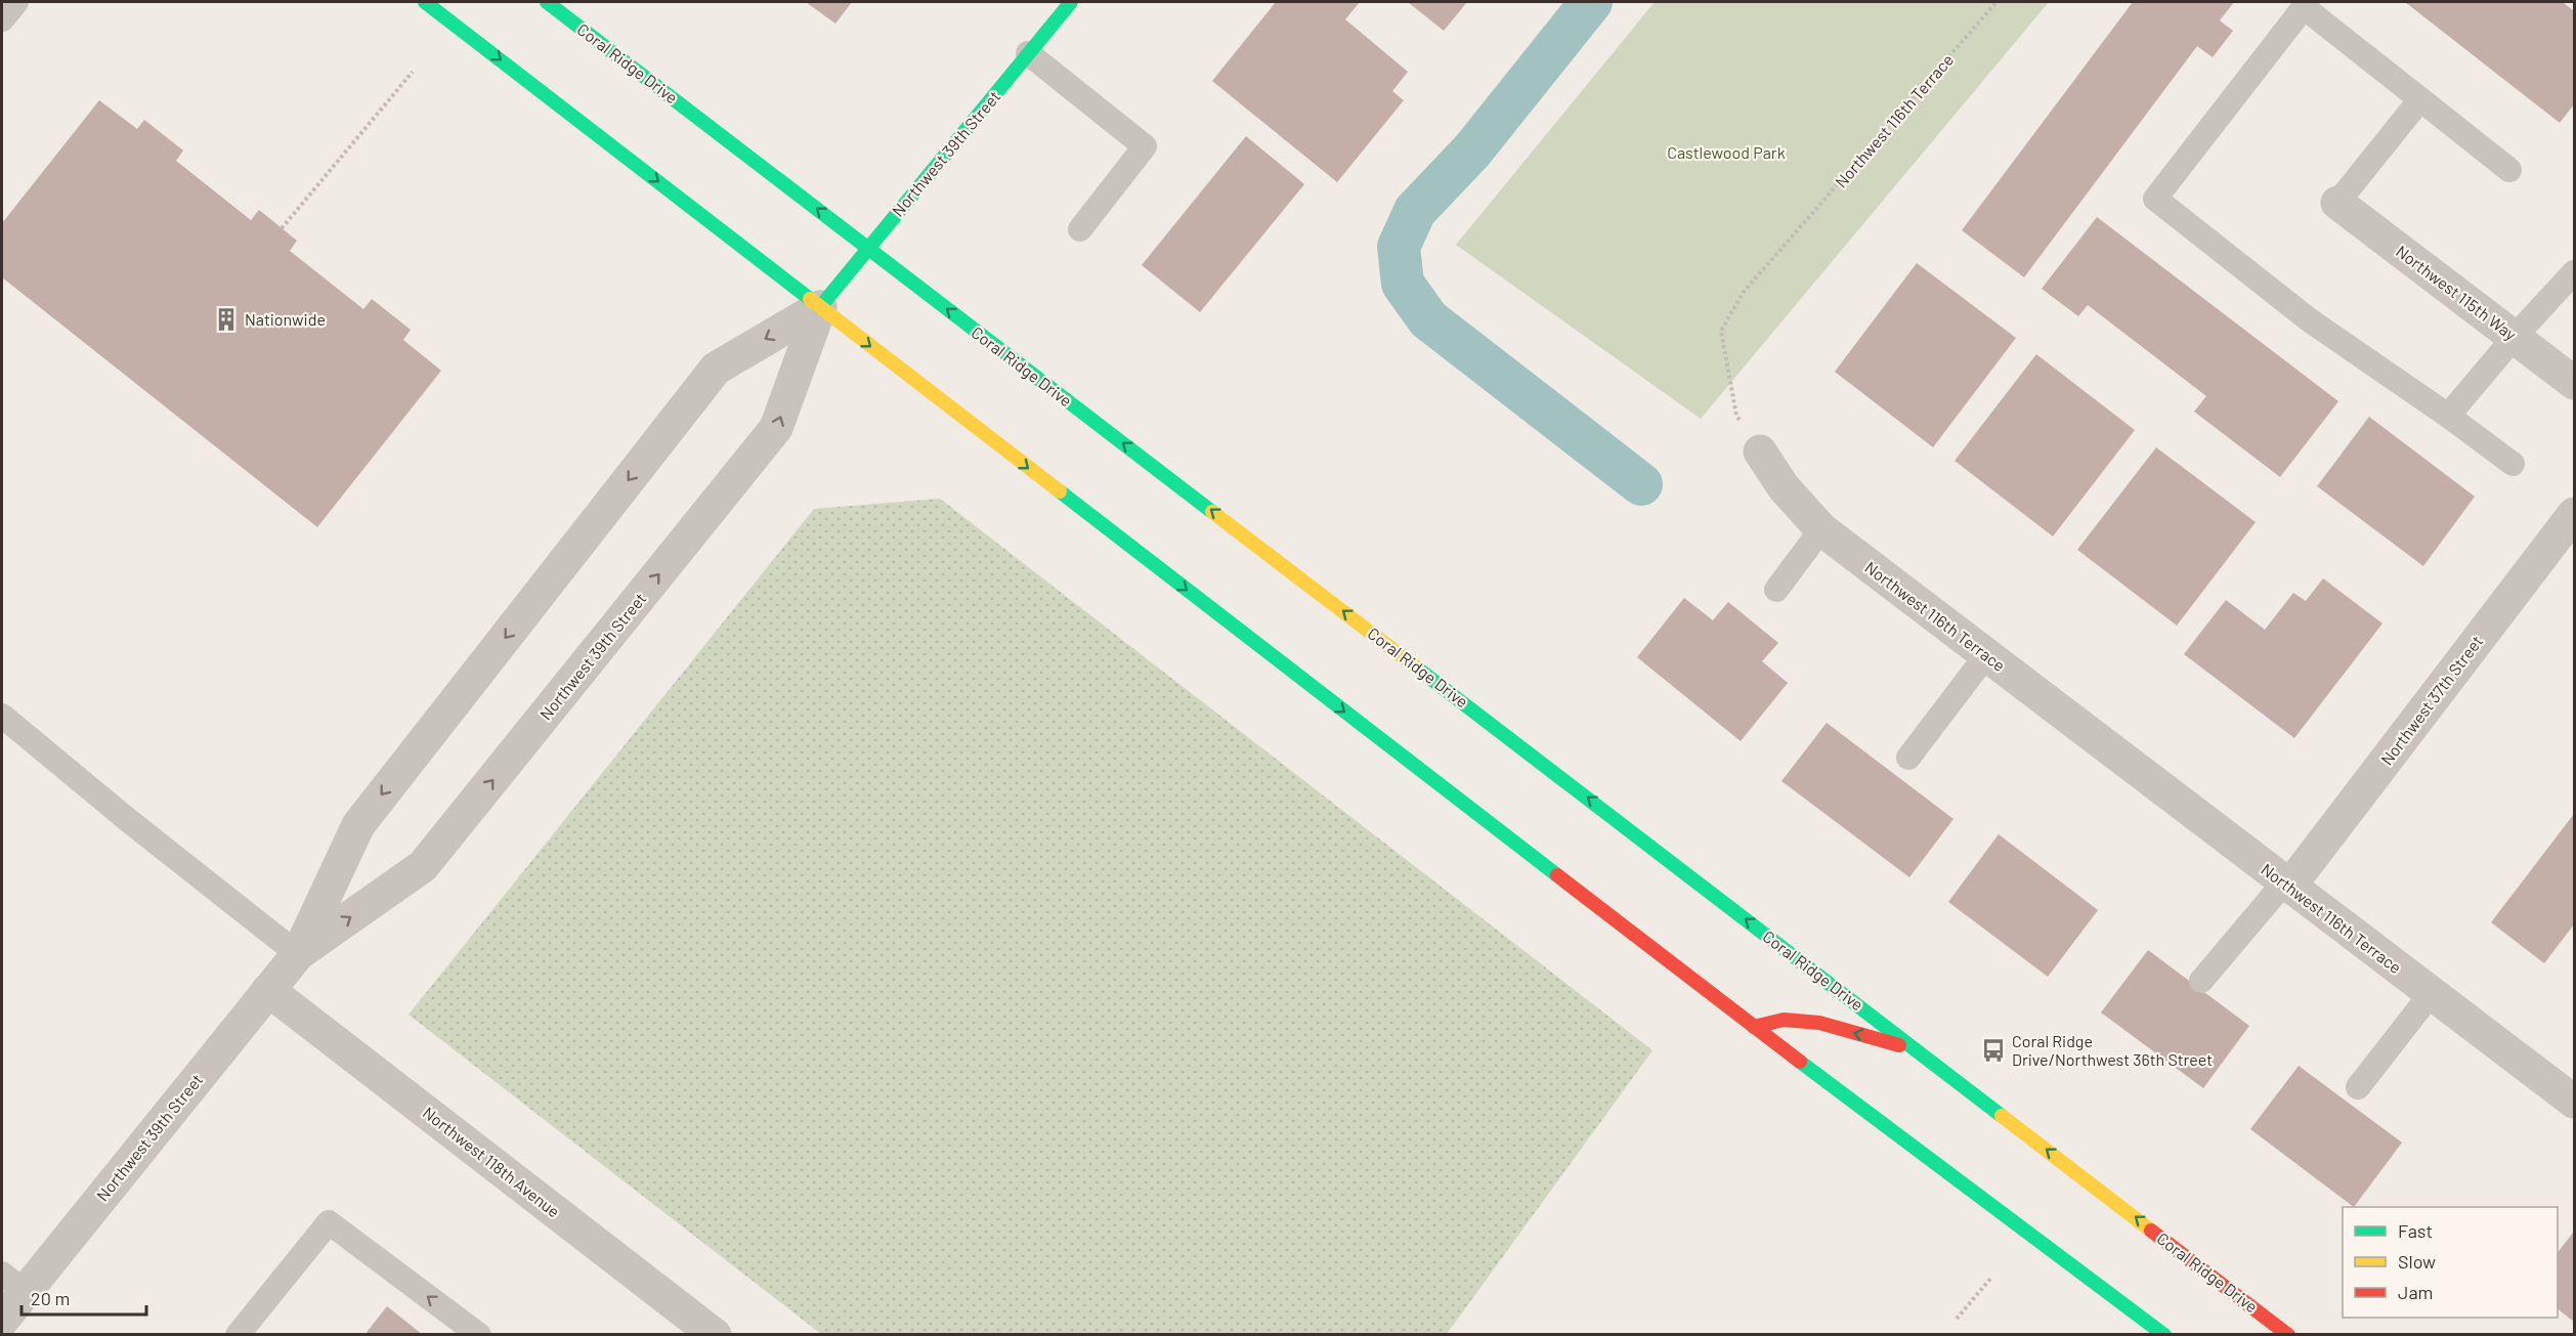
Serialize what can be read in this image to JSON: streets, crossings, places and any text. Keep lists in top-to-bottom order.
{
  "streets": {
    "main road": ["Coral Ridge Drive", "Northwest 39th Street"],
    "street": [
      "Northwest 116th Terrace",
      "Northwest 115th Way",
      "Northwest 37th Street",
      "Northwest 118th Avenue"
    ]
  },
  "crossings": [
    ["Coral Ridge Drive", "Northwest 39th Street"],
    ["Northwest 116th Terrace", "Northwest 37th Street"],
    ["Northwest 39th Street", "Northwest 118th Avenue"]
  ],
  "parks": ["Castlewood Park"],
  "places": {
    "building": ["Nationwide"],
    "bus stop": ["Coral Ridge Drive/Northwest 36th Street"]
  },
  "legend": ["Fast", "Slow", "Jam"],
  "scale_bar": "20 m"
}
